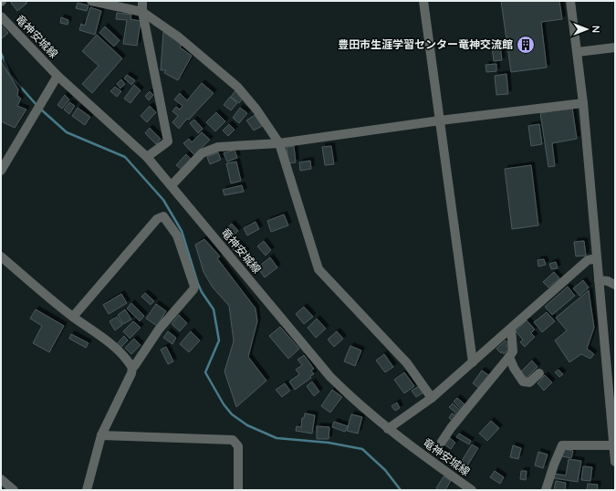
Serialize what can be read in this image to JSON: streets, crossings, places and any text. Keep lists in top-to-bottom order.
{
  "streets": {
    "street": ["竜神安城線"]
  },
  "places": {
    "building": ["豊田市生涯学習センター竜神交流館"]
  },
  "north": "right"
}
